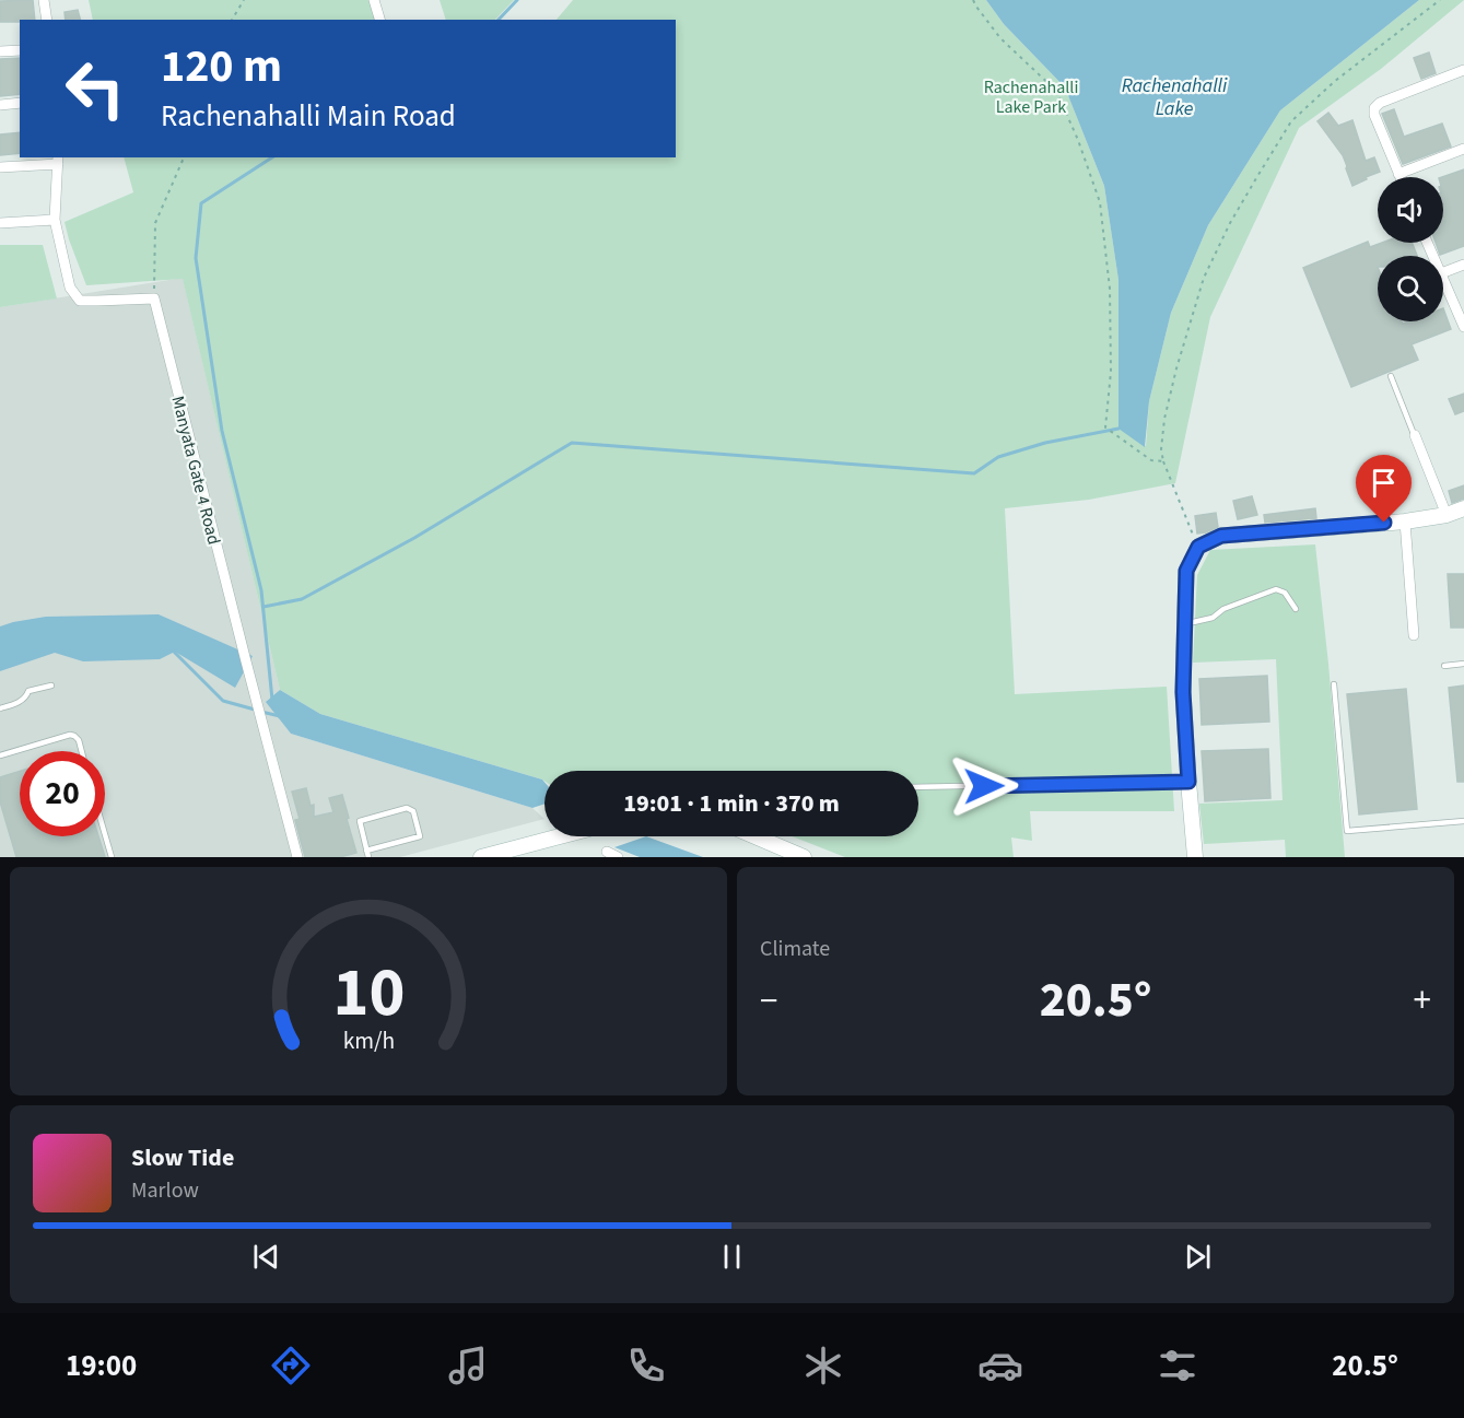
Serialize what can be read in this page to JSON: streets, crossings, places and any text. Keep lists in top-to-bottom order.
{
  "streets": {
    "street": ["Manyata Gate 4 Road"]
  },
  "water": ["Rachenahalli Lake"],
  "parks": ["Rachenahalli Lake Park"],
  "page": {
    "turn": ["120 m", "Rachenahalli Main Road"],
    "limit": "20",
    "trip": "19:01 · 1 min · 370 m",
    "tile": "Climate",
    "heat": ["−", "20.5°", "+"],
    "song": ["Slow Tide", "Marlow"],
    "tabs": ["19:00", "20.5°"],
    "gauge": ["10", "km/h"]
  }
}
